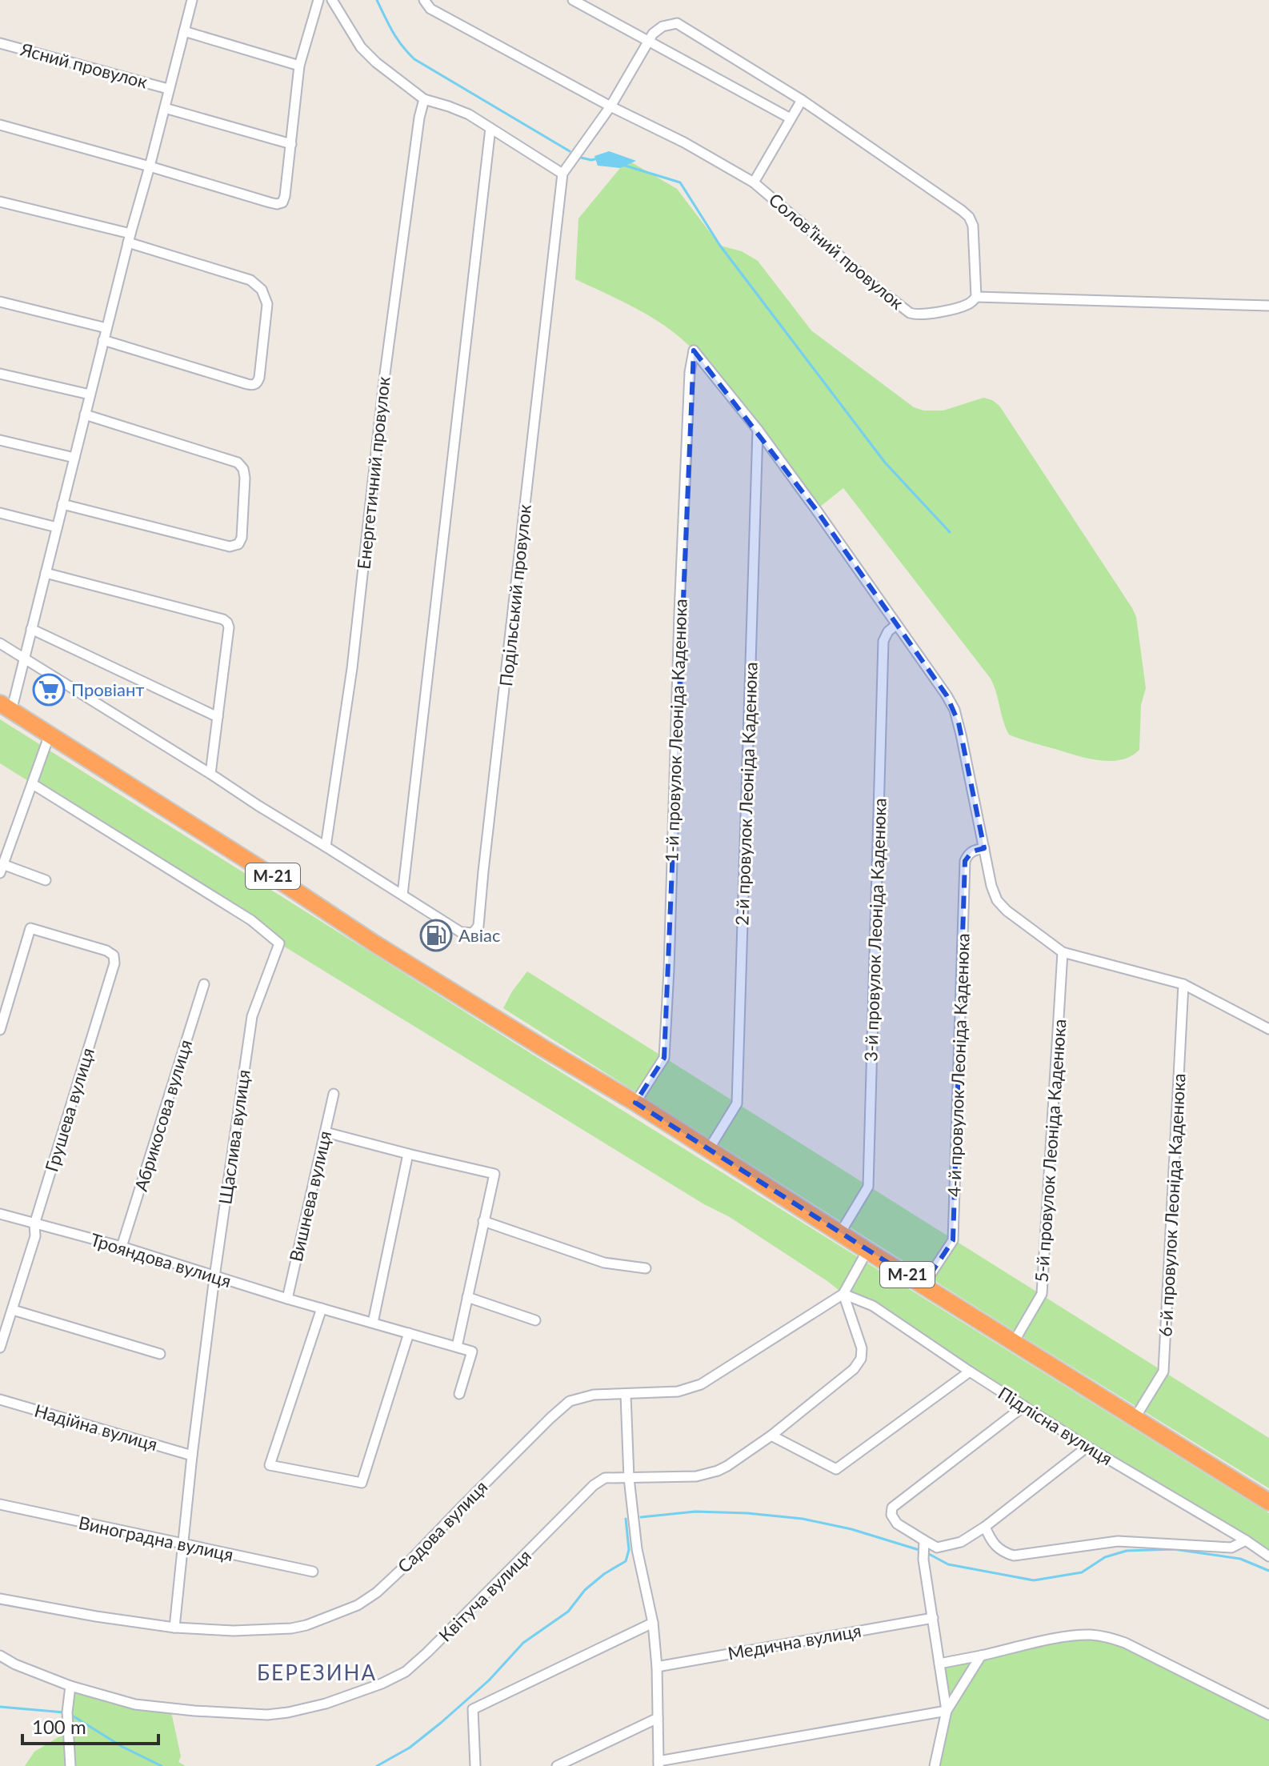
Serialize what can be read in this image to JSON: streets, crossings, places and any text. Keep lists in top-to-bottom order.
{
  "streets": {
    "highway": ["М-21"],
    "street": [
      "Ясний провулок",
      "Соловʼїний провулок",
      "Енергетичний провулок",
      "Подільський провулок",
      "1-й провулок Леоніда Каденюка",
      "2-й провулок Леоніда Каденюка",
      "3-й провулок Леоніда Каденюка",
      "4-й провулок Леоніда Каденюка",
      "Грушева вулиця",
      "Абрикосова вулиця",
      "Щаслива вулиця",
      "5-й провулок Леоніда Каденюка",
      "Вишнева вулиця",
      "6-й провулок Леоніда Каденюка",
      "Трояндова вулиця",
      "Підлісна вулиця",
      "Надійна вулиця",
      "Садова вулиця",
      "Виноградна вулиця",
      "Квітуча вулиця",
      "Медична вулиця"
    ]
  },
  "crossings": [
    ["Енергетичний провулок", "Подільський провулок"],
    ["1-й провулок Леоніда Каденюка", "2-й провулок Леоніда Каденюка"],
    ["1-й провулок Леоніда Каденюка", "М-21"],
    ["2-й провулок Леоніда Каденюка", "М-21"],
    ["М-21", "3-й провулок Леоніда Каденюка"],
    ["М-21", "4-й провулок Леоніда Каденюка"],
    ["М-21", "5-й провулок Леоніда Каденюка"],
    ["М-21", "6-й провулок Леоніда Каденюка"],
    ["Грушева вулиця", "Трояндова вулиця"],
    ["Абрикосова вулиця", "Трояндова вулиця"],
    ["Щаслива вулиця", "Трояндова вулиця"],
    ["Щаслива вулиця", "Надійна вулиця"],
    ["Щаслива вулиця", "Садова вулиця"],
    ["Щаслива вулиця", "Виноградна вулиця"],
    ["Вишнева вулиця", "Трояндова вулиця"],
    ["Підлісна вулиця", "Садова вулиця"],
    ["Підлісна вулиця", "Квітуча вулиця"],
    ["Садова вулиця", "Квітуча вулиця"]
  ],
  "districts": ["БЕРЕЗИНА"],
  "places": {
    "supermarket": ["Провіант"],
    "fuel station": ["Авіас"]
  },
  "scale_bar": "100 m"
}
